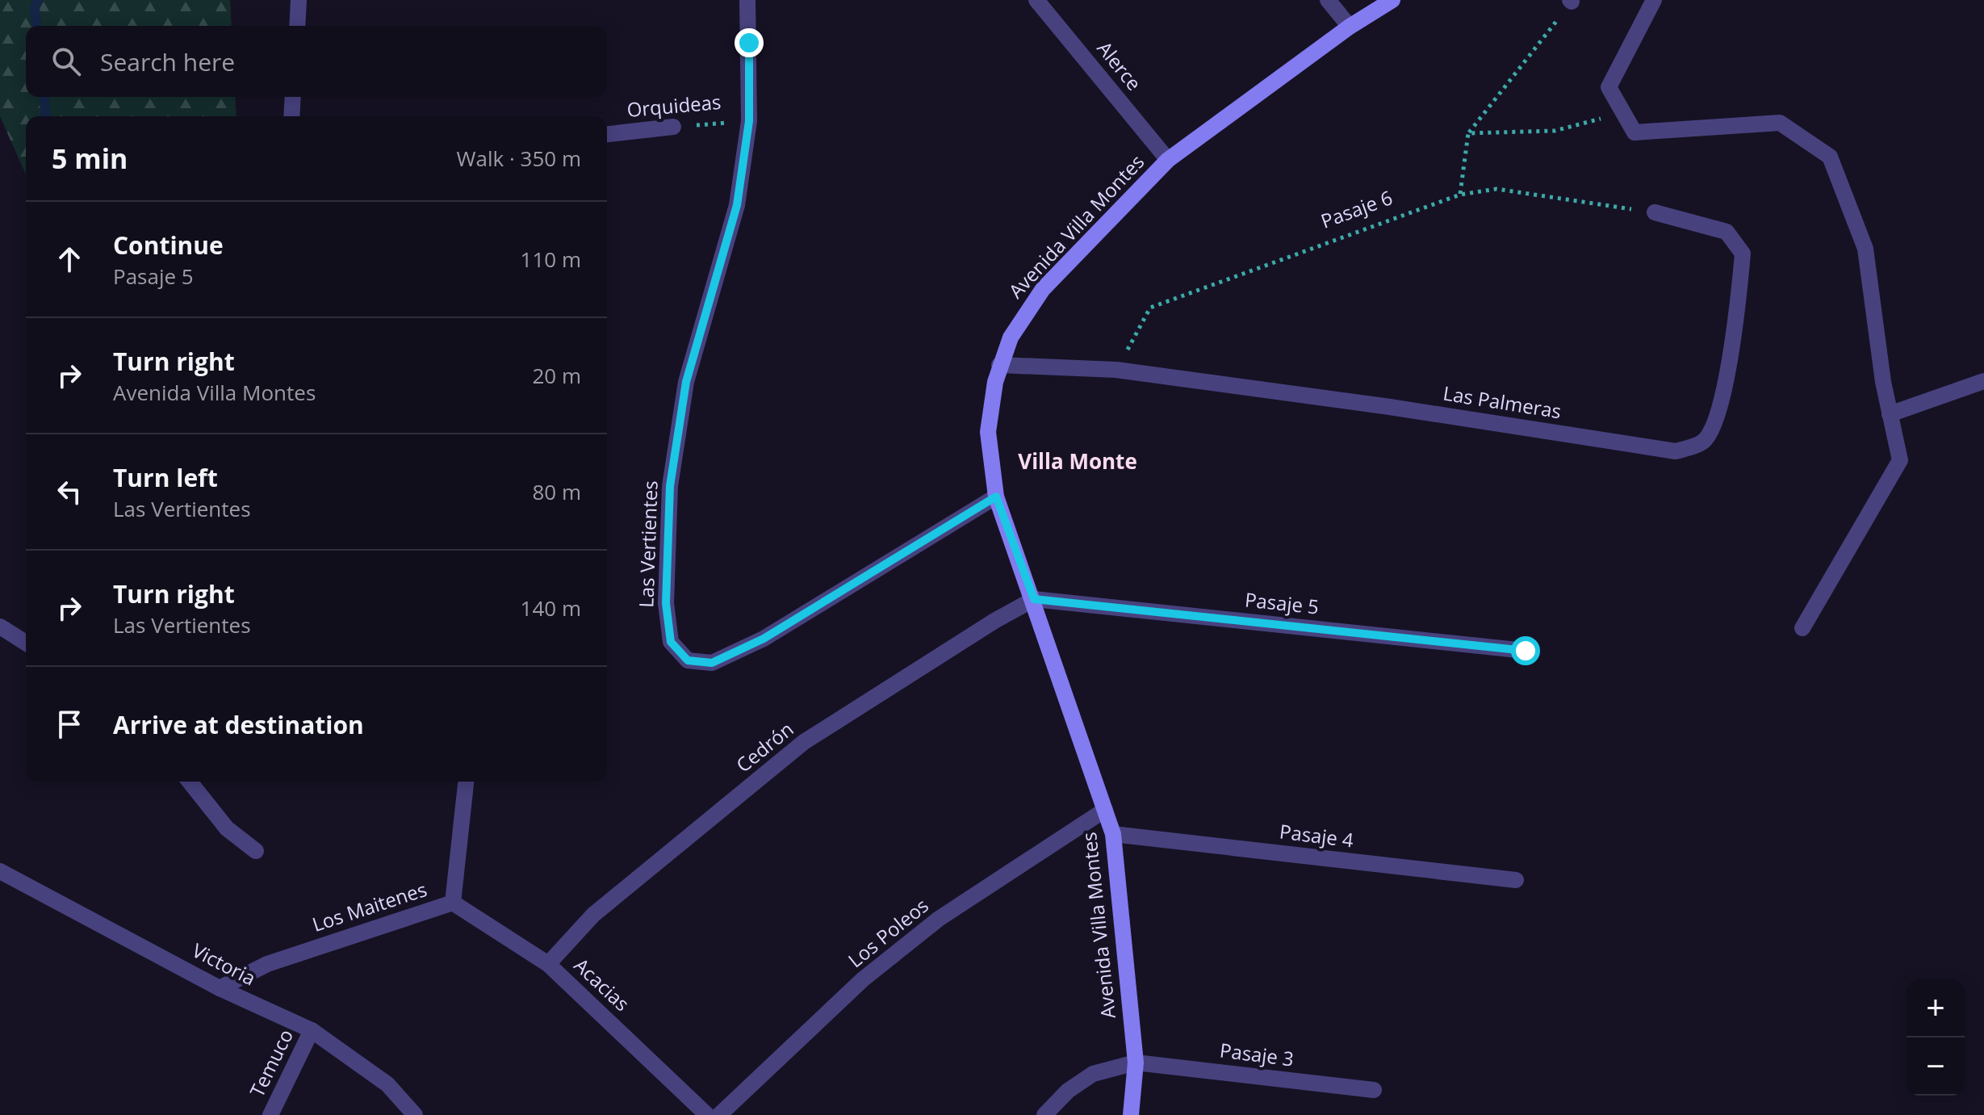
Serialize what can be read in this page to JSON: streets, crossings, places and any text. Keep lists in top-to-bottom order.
{
  "streets": {
    "street": [
      "Alerce",
      "Orquideas",
      "Avenida Villa Montes",
      "Las Palmeras",
      "Las Vertientes",
      "Pasaje 5",
      "Cedrón",
      "Pasaje 4",
      "Los Maitenes",
      "Los Poleos",
      "Victoria",
      "Acacias",
      "Pasaje 3",
      "Temuco"
    ],
    "path": ["Pasaje 6"]
  },
  "crossings": [
    ["Alerce", "Avenida Villa Montes"],
    ["Orquideas", "Las Vertientes"],
    ["Pasaje 6", "Las Palmeras"],
    ["Avenida Villa Montes", "Las Palmeras"],
    ["Avenida Villa Montes", "Las Vertientes"],
    ["Avenida Villa Montes", "Pasaje 5"],
    ["Avenida Villa Montes", "Cedrón"],
    ["Avenida Villa Montes", "Pasaje 4"],
    ["Avenida Villa Montes", "Los Poleos"],
    ["Avenida Villa Montes", "Pasaje 3"],
    ["Pasaje 5", "Cedrón"],
    ["Cedrón", "Acacias"],
    ["Los Maitenes", "Victoria"],
    ["Los Maitenes", "Acacias"],
    ["Victoria", "Temuco"]
  ],
  "districts": ["Villa Monte"],
  "page": {
    "search": "Search here",
    "heading": ["5 min", "Walk · 350 m"],
    "list": [
      ["Continue", "Pasaje 5", "110 m"],
      ["Turn right", "Avenida Villa Montes", "20 m"],
      ["Turn left", "Las Vertientes", "80 m"],
      ["Turn right", "Las Vertientes", "140 m"],
      "Arrive at destination"
    ],
    "map_buttons": ["+", "−"]
  }
}
